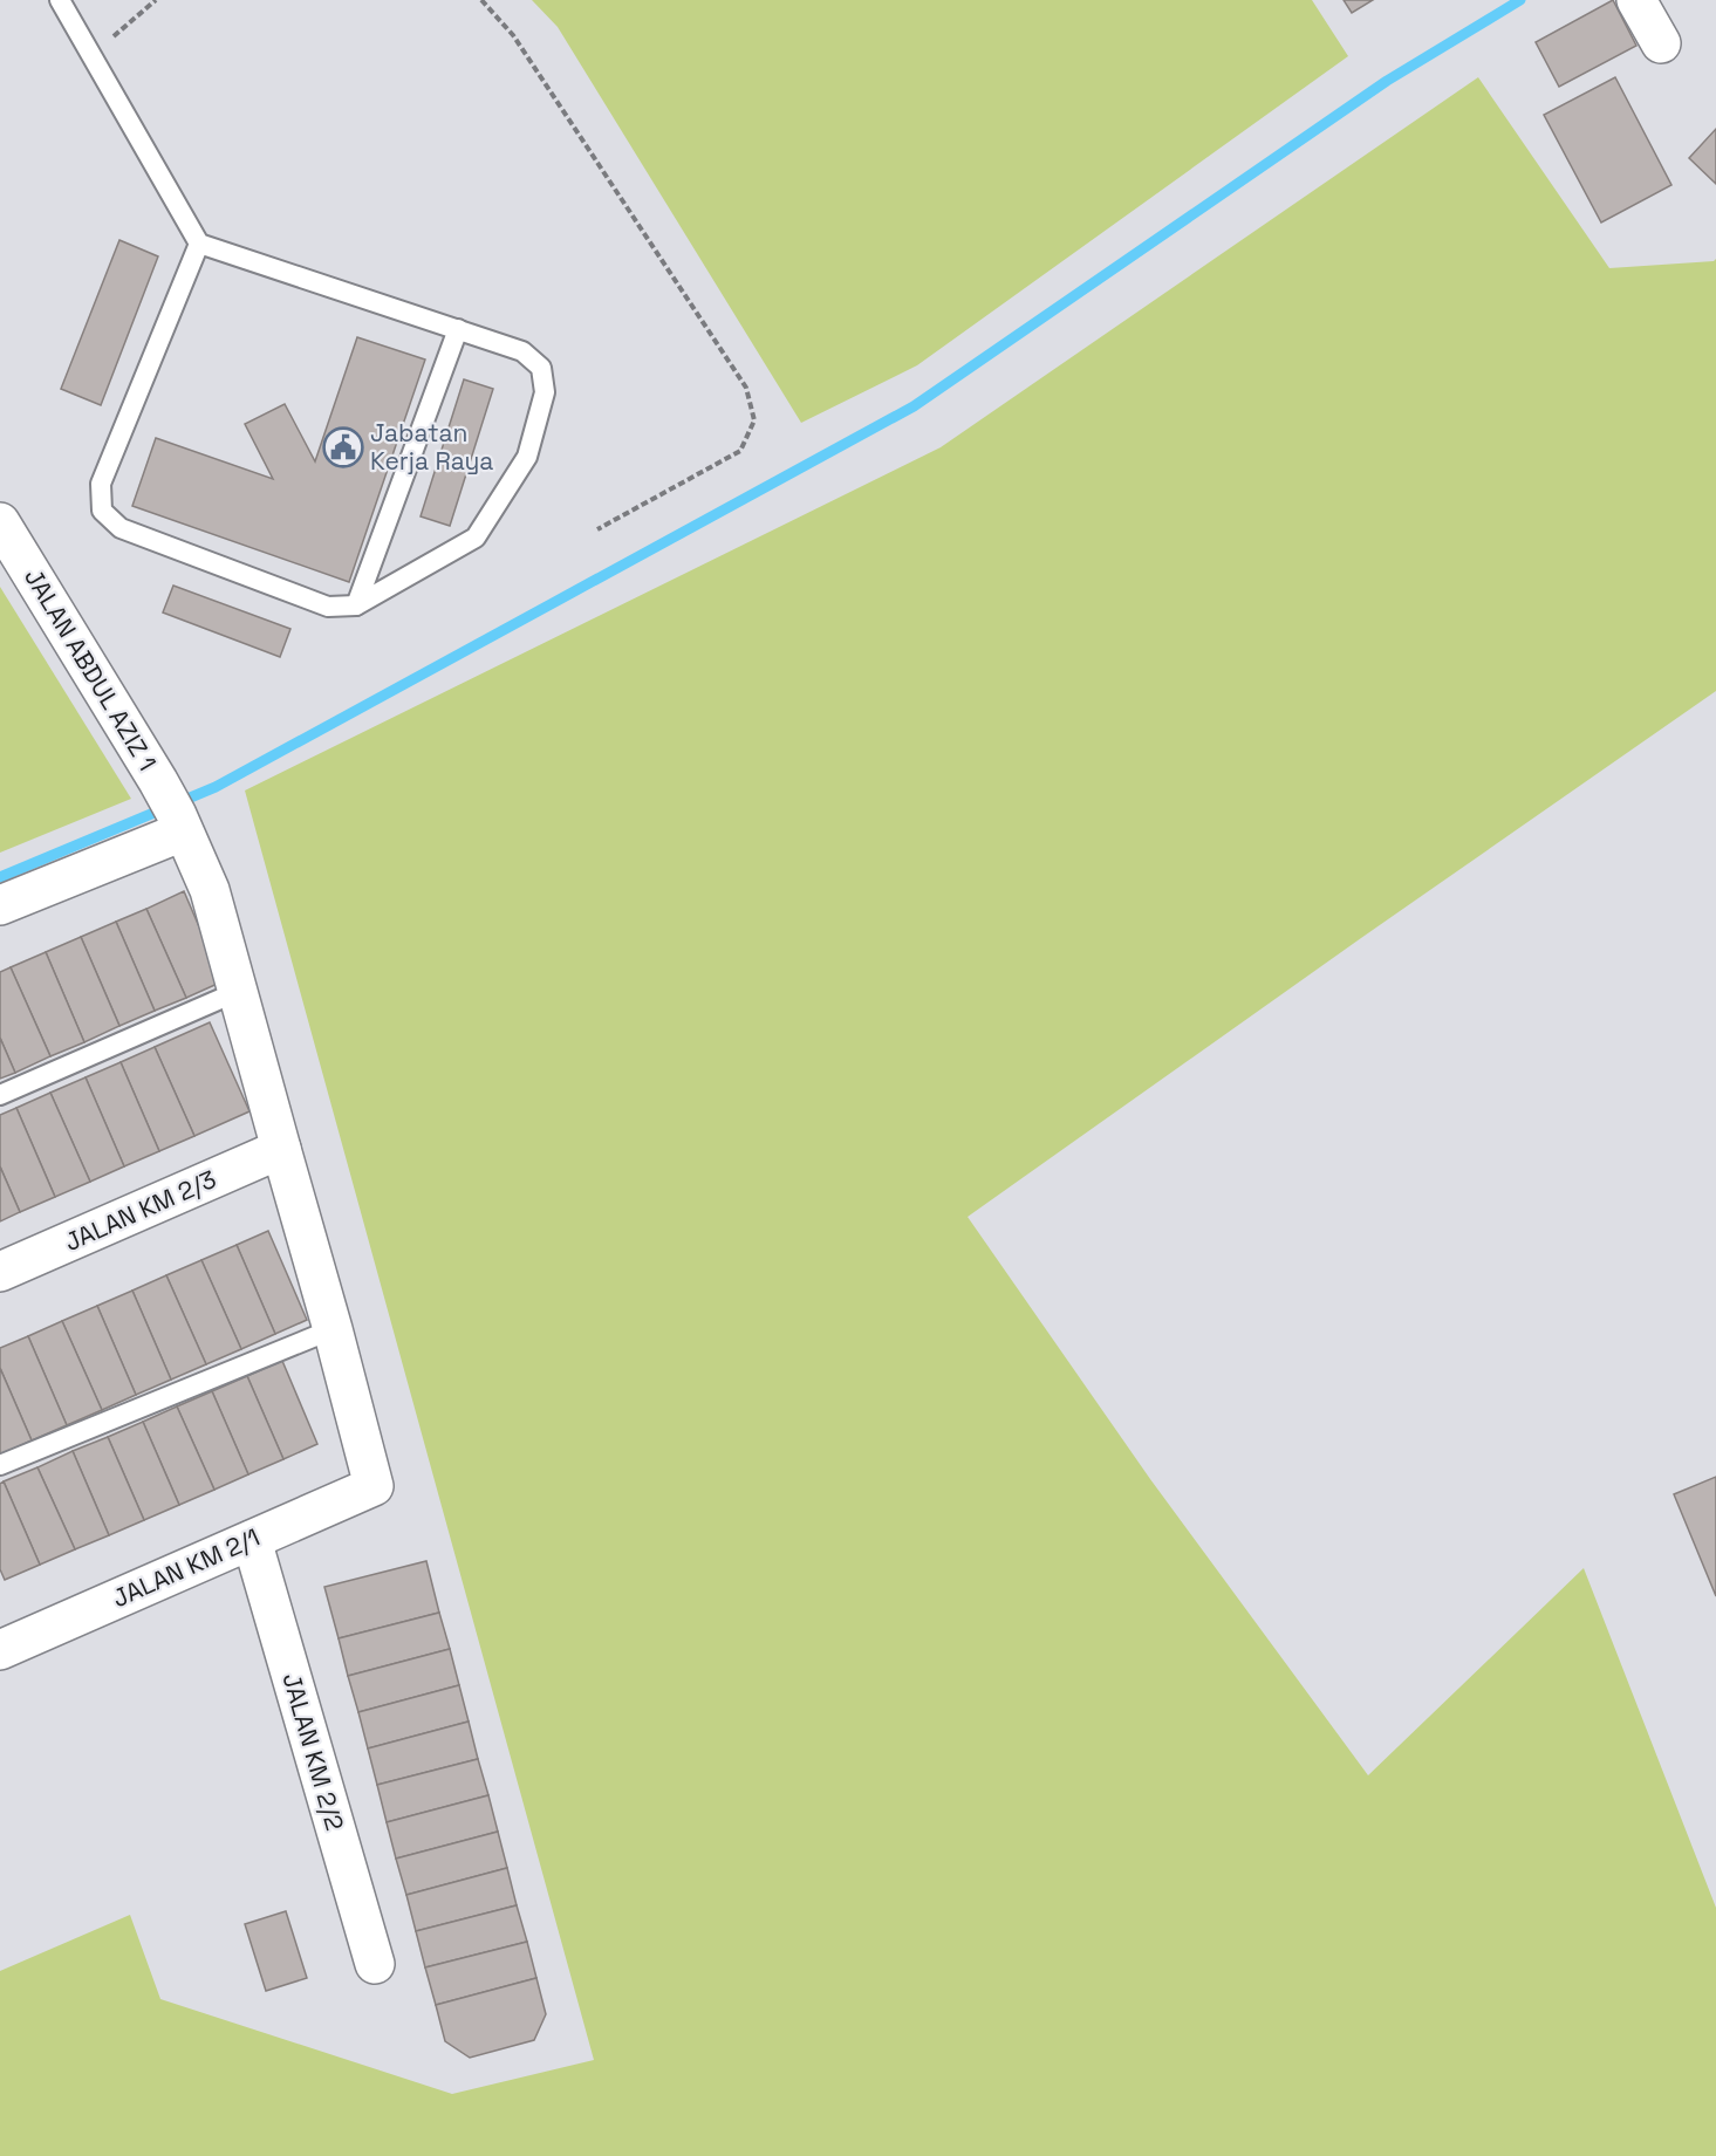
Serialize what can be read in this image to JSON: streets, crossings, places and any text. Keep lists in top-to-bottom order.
{
  "streets": {
    "street": [
      "JALAN ABDUL AZIZ 1",
      "JALAN KM 2/3",
      "JALAN KM 2/1",
      "JALAN KM 2/2"
    ]
  },
  "crossings": [
    ["JALAN ABDUL AZIZ 1", "JALAN KM 2/3"],
    ["JALAN ABDUL AZIZ 1", "JALAN KM 2/1"],
    ["JALAN KM 2/1", "JALAN KM 2/2"]
  ],
  "places": {
    "public building": ["Jabatan Kerja Raya"]
  }
}
